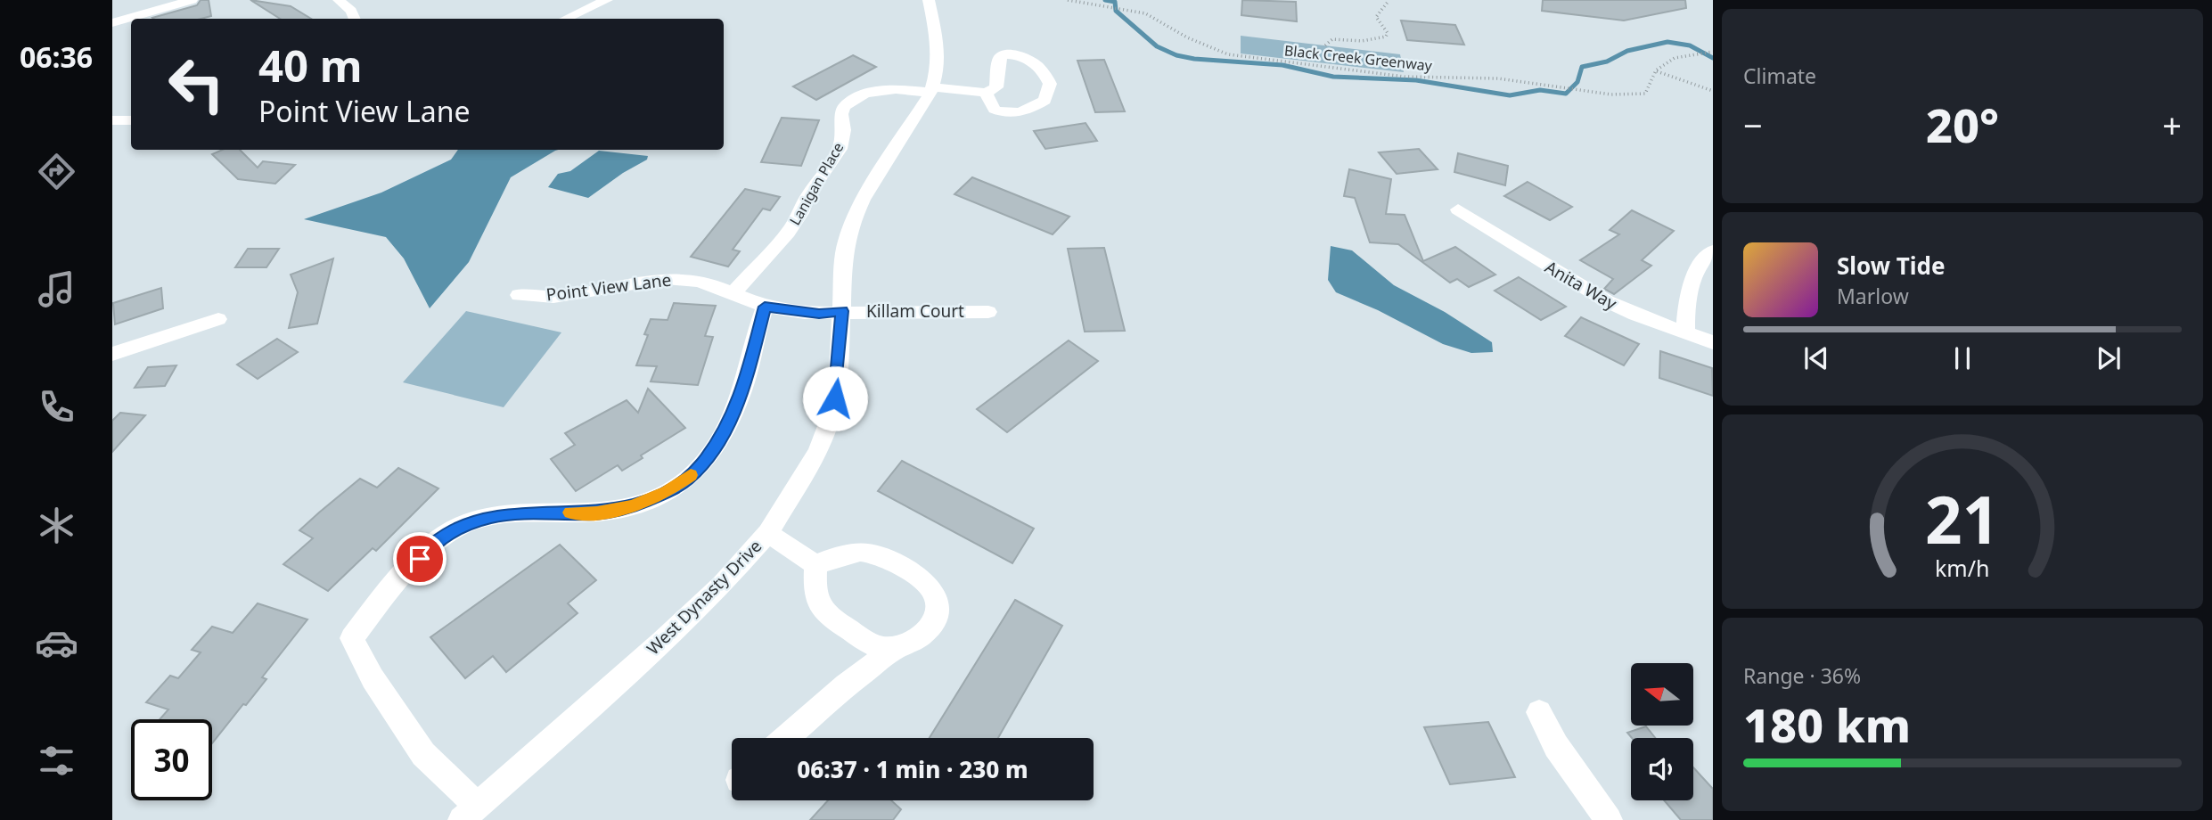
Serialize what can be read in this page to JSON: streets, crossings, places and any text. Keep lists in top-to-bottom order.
{
  "streets": {
    "street": [
      "Lanigan Place",
      "Anita Way",
      "Point View Lane",
      "Killam Court",
      "West Dynasty Drive"
    ],
    "path": ["Black Creek Greenway"]
  },
  "crossings": [
    ["Lanigan Place", "Point View Lane"],
    ["Lanigan Place", "West Dynasty Drive"],
    ["Point View Lane", "Killam Court"],
    ["Point View Lane", "West Dynasty Drive"],
    ["Killam Court", "West Dynasty Drive"]
  ],
  "north": "left",
  "page": {
    "tabs": "06:36",
    "tile": [
      "Climate",
      ["Range · 36%", "180 km"]
    ],
    "turn": ["40 m", "Point View Lane"],
    "heat": ["−", "20°", "+"],
    "song": ["Slow Tide", "Marlow"],
    "limit": "30",
    "trip": "06:37 · 1 min · 230 m",
    "gauge": ["21", "km/h"]
  }
}
